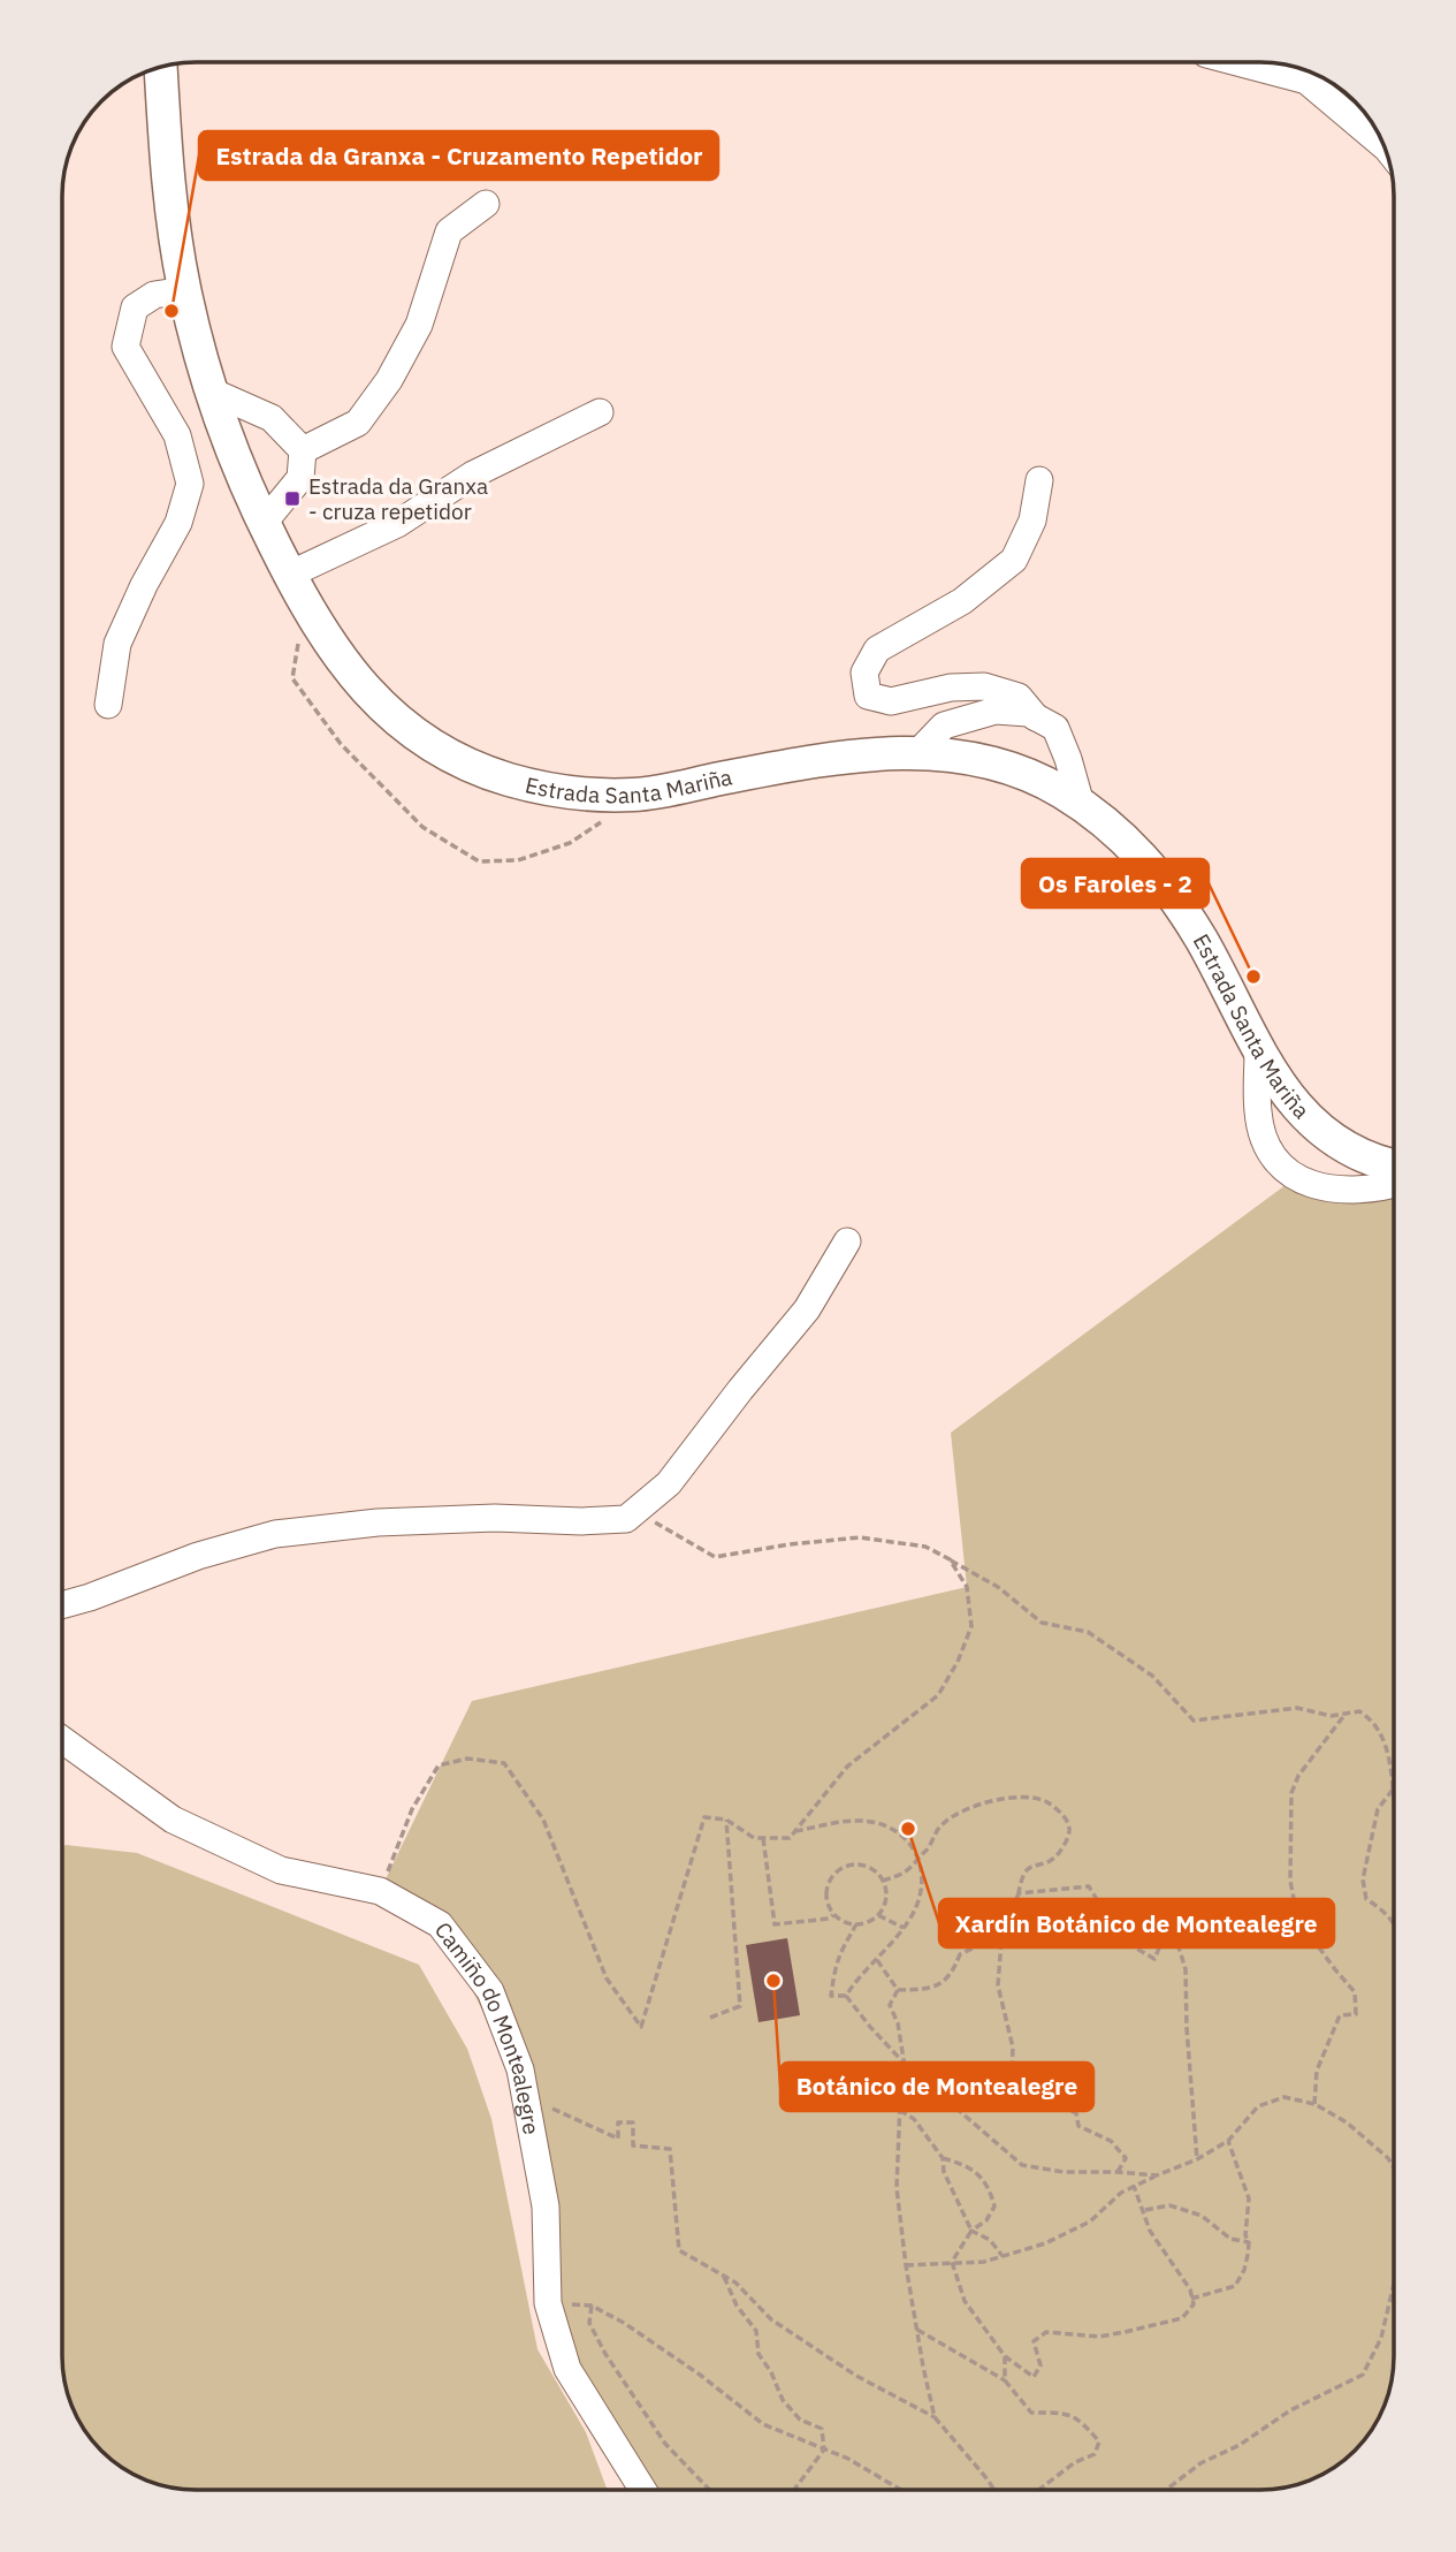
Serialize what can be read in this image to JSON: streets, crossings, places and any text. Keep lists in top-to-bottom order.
{
  "streets": {
    "main road": ["Estrada Santa Mariña"],
    "street": ["Camiño do Montealegre"]
  },
  "places": {
    "other": [
      "Estrada da Granxa - Cruzamento Repetidor",
      "Os Faroles - 2",
      "Xardín Botánico de Montealegre",
      "Botánico de Montealegre"
    ],
    "transit": ["Estrada da Granxa - cruza repetidor"]
  }
}
